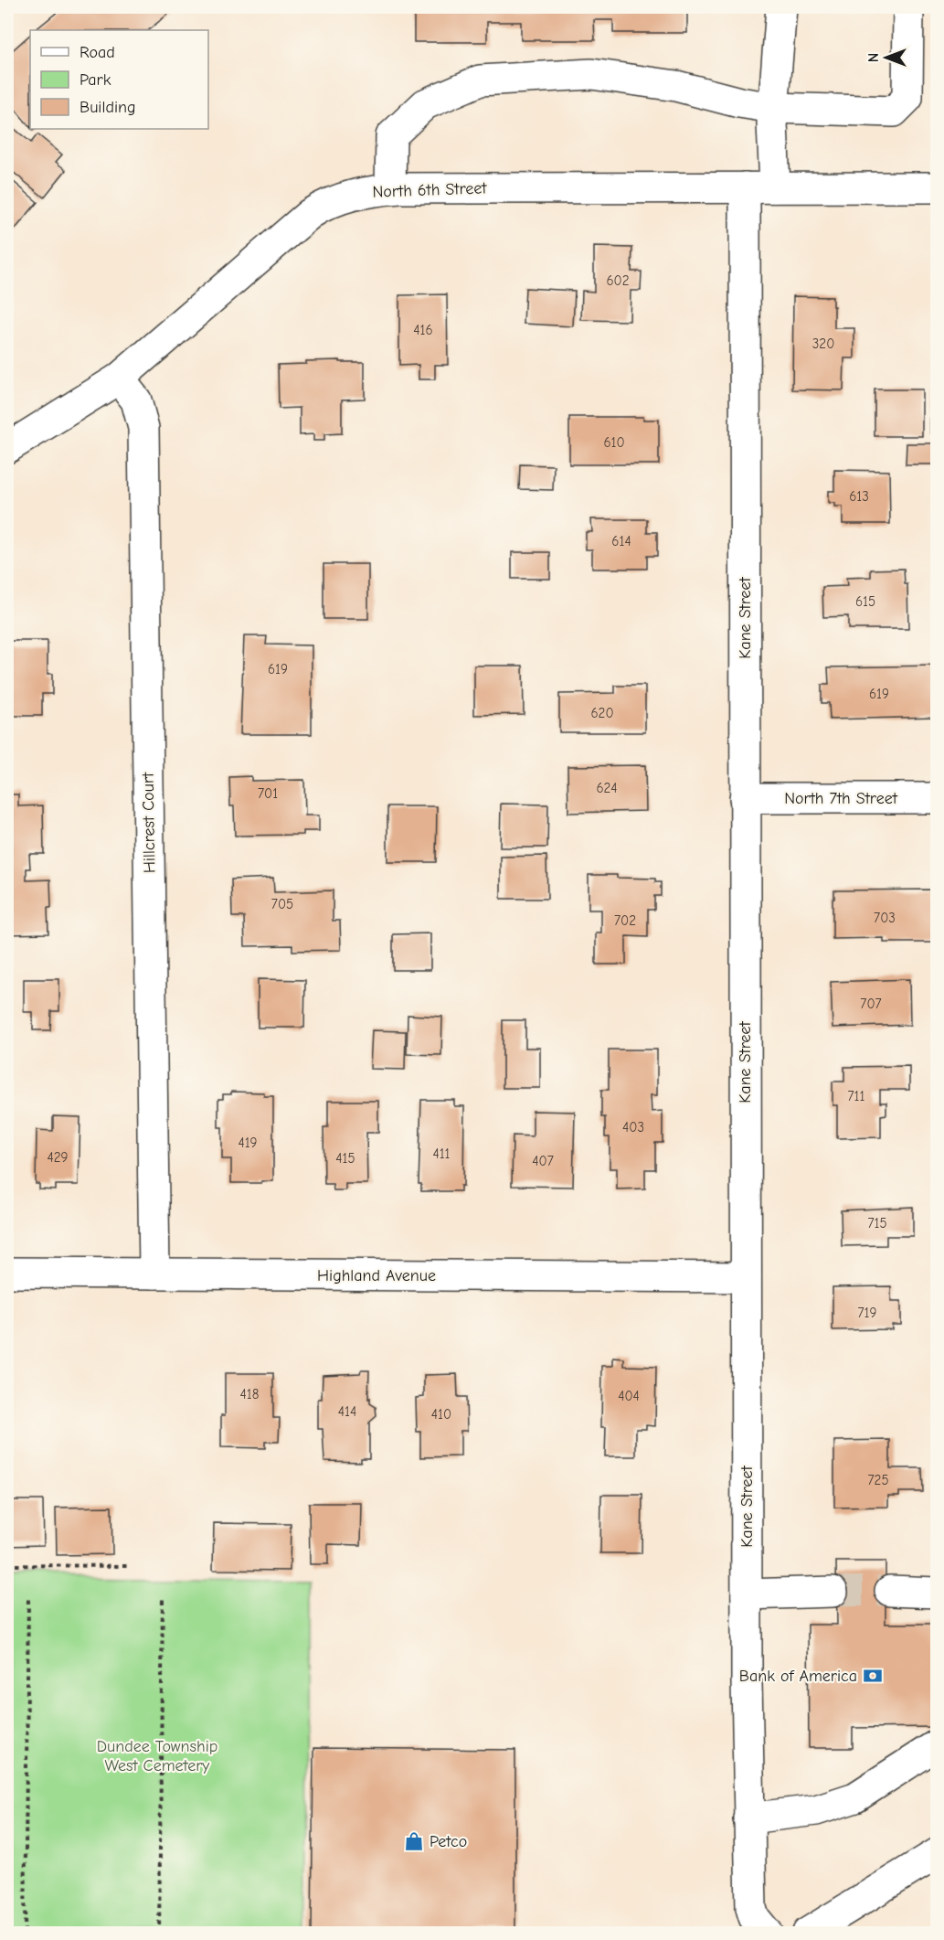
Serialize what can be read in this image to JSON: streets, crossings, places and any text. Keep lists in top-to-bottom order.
{
  "streets": {
    "street": [
      "North 6th Street",
      "Kane Street",
      "North 7th Street",
      "Hillcrest Court",
      "Highland Avenue"
    ]
  },
  "crossings": [
    ["North 6th Street", "Kane Street"],
    ["North 6th Street", "Hillcrest Court"],
    ["Kane Street", "North 7th Street"],
    ["Kane Street", "Highland Avenue"],
    ["Hillcrest Court", "Highland Avenue"]
  ],
  "parks": ["Dundee Township West Cemetery"],
  "places": {
    "bank": ["Bank of America"],
    "shop": ["Petco"]
  },
  "house_numbers": [
    "602",
    "416",
    "320",
    "610",
    "613",
    "614",
    "615",
    "619",
    "619",
    "620",
    "624",
    "701",
    "705",
    "703",
    "702",
    "707",
    "711",
    "403",
    "419",
    "411",
    "429",
    "415",
    "407",
    "715",
    "719",
    "418",
    "404",
    "414",
    "410",
    "725"
  ],
  "legend": ["Road", "Park", "Building"],
  "north": "left"
}
